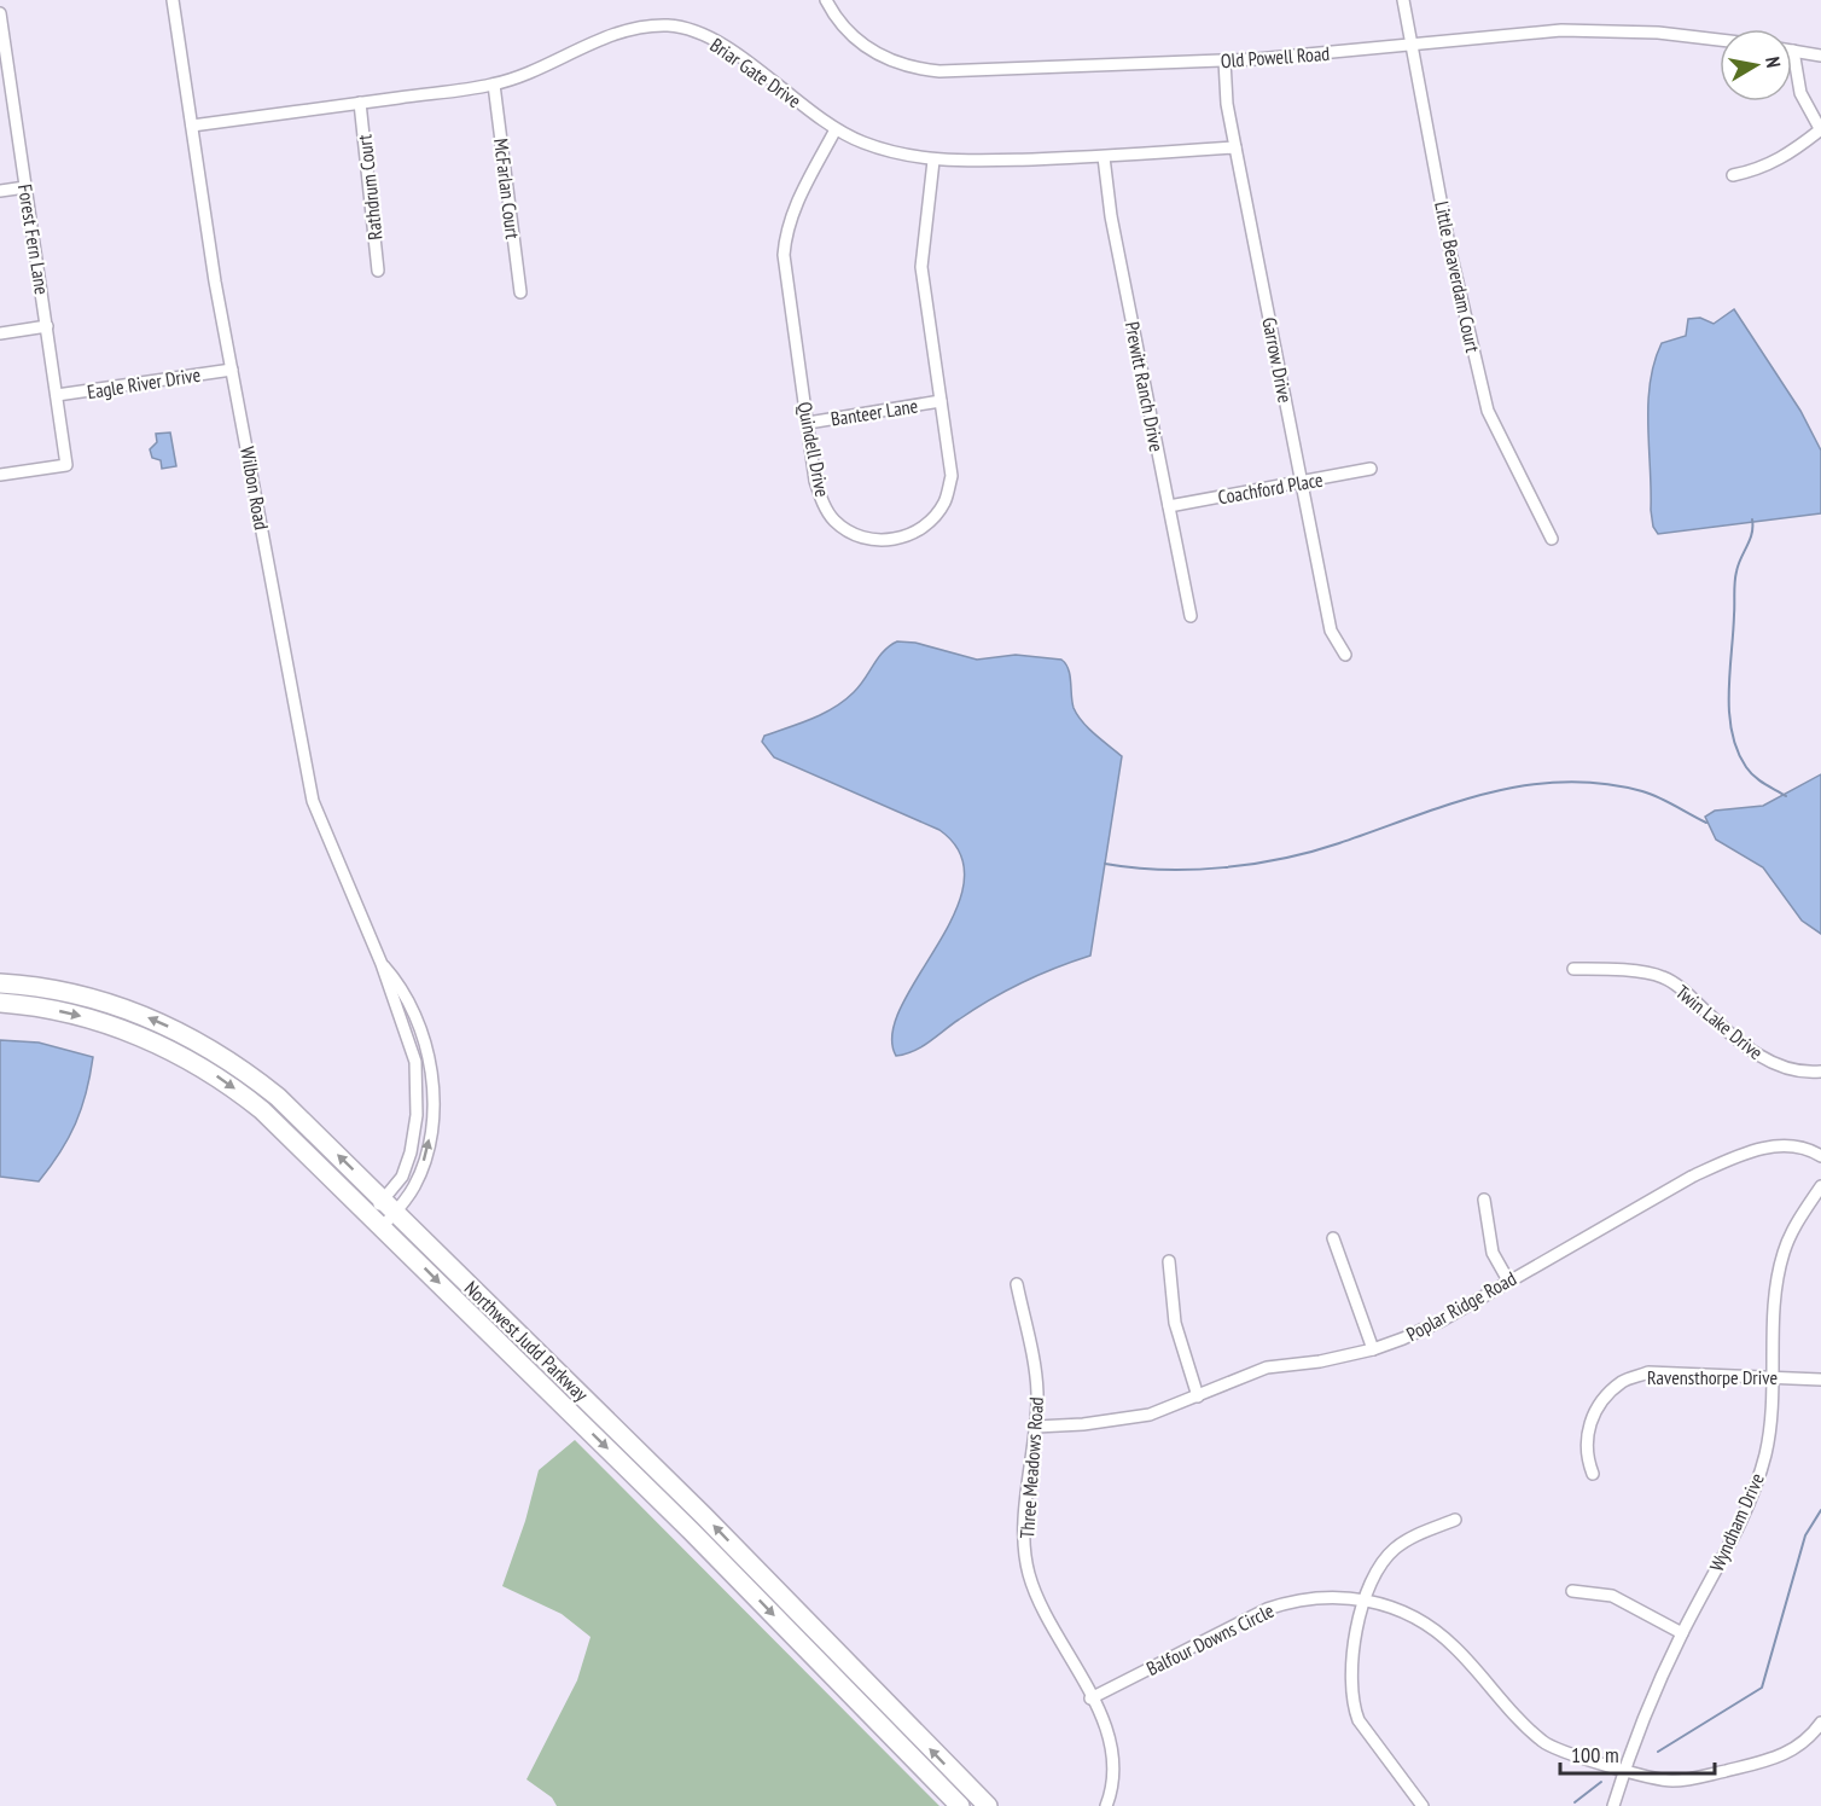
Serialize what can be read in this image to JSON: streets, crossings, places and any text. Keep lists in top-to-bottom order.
{
  "streets": {
    "highway": ["Northwest Judd Parkway"],
    "street": [
      "Old Powell Road",
      "Briar Gate Drive",
      "Rathdrum Court",
      "McFarlan Court",
      "Forest Fern Lane",
      "Little Beaverdam Court",
      "Garrow Drive",
      "Eagle River Drive",
      "Prewitt Ranch Drive",
      "Banteer Lane",
      "Quindell Drive",
      "Wilbon Road",
      "Coachford Place",
      "Twin Lake Drive",
      "Poplar Ridge Road",
      "Ravensthorpe Drive",
      "Three Meadows Road",
      "Wyndham Drive",
      "Balfour Downs Circle"
    ]
  },
  "crossings": [
    ["Old Powell Road", "Little Beaverdam Court"],
    ["Old Powell Road", "Garrow Drive"],
    ["Briar Gate Drive", "Rathdrum Court"],
    ["Briar Gate Drive", "McFarlan Court"],
    ["Briar Gate Drive", "Garrow Drive"],
    ["Briar Gate Drive", "Prewitt Ranch Drive"],
    ["Briar Gate Drive", "Quindell Drive"],
    ["Briar Gate Drive", "Wilbon Road"],
    ["Forest Fern Lane", "Eagle River Drive"],
    ["Garrow Drive", "Coachford Place"],
    ["Eagle River Drive", "Wilbon Road"],
    ["Prewitt Ranch Drive", "Coachford Place"],
    ["Banteer Lane", "Quindell Drive"],
    ["Wilbon Road", "Northwest Judd Parkway"],
    ["Poplar Ridge Road", "Three Meadows Road"],
    ["Ravensthorpe Drive", "Wyndham Drive"],
    ["Three Meadows Road", "Balfour Downs Circle"],
    ["Wyndham Drive", "Balfour Downs Circle"]
  ],
  "scale_bar": "100 m",
  "north": "right"
}
